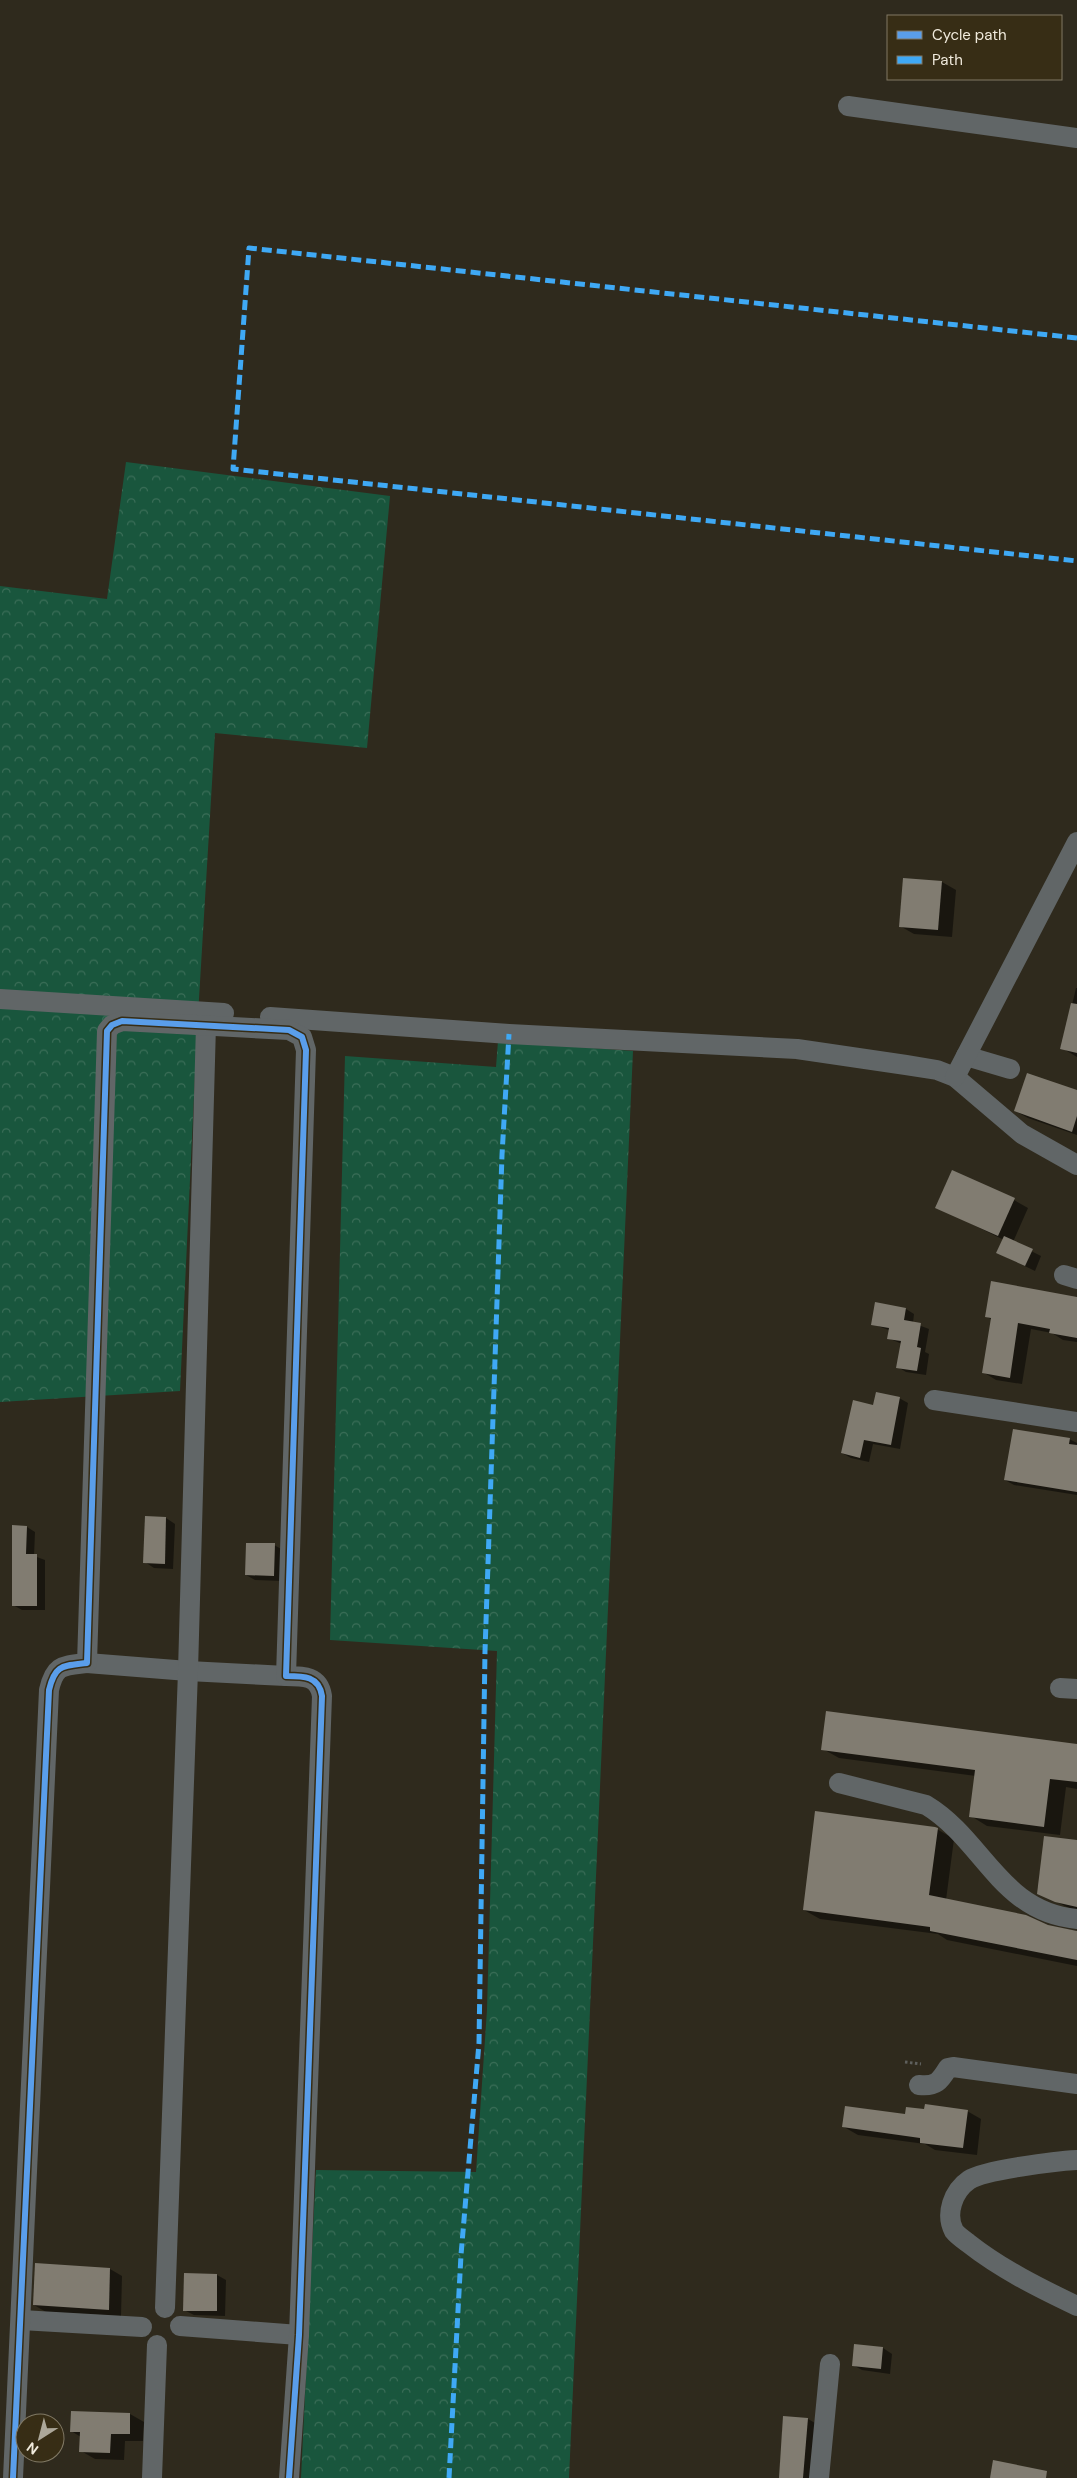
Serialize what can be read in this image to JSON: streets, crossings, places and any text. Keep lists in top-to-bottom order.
{
  "legend": ["Cycle path", "Path"],
  "north": "bottom left"
}
